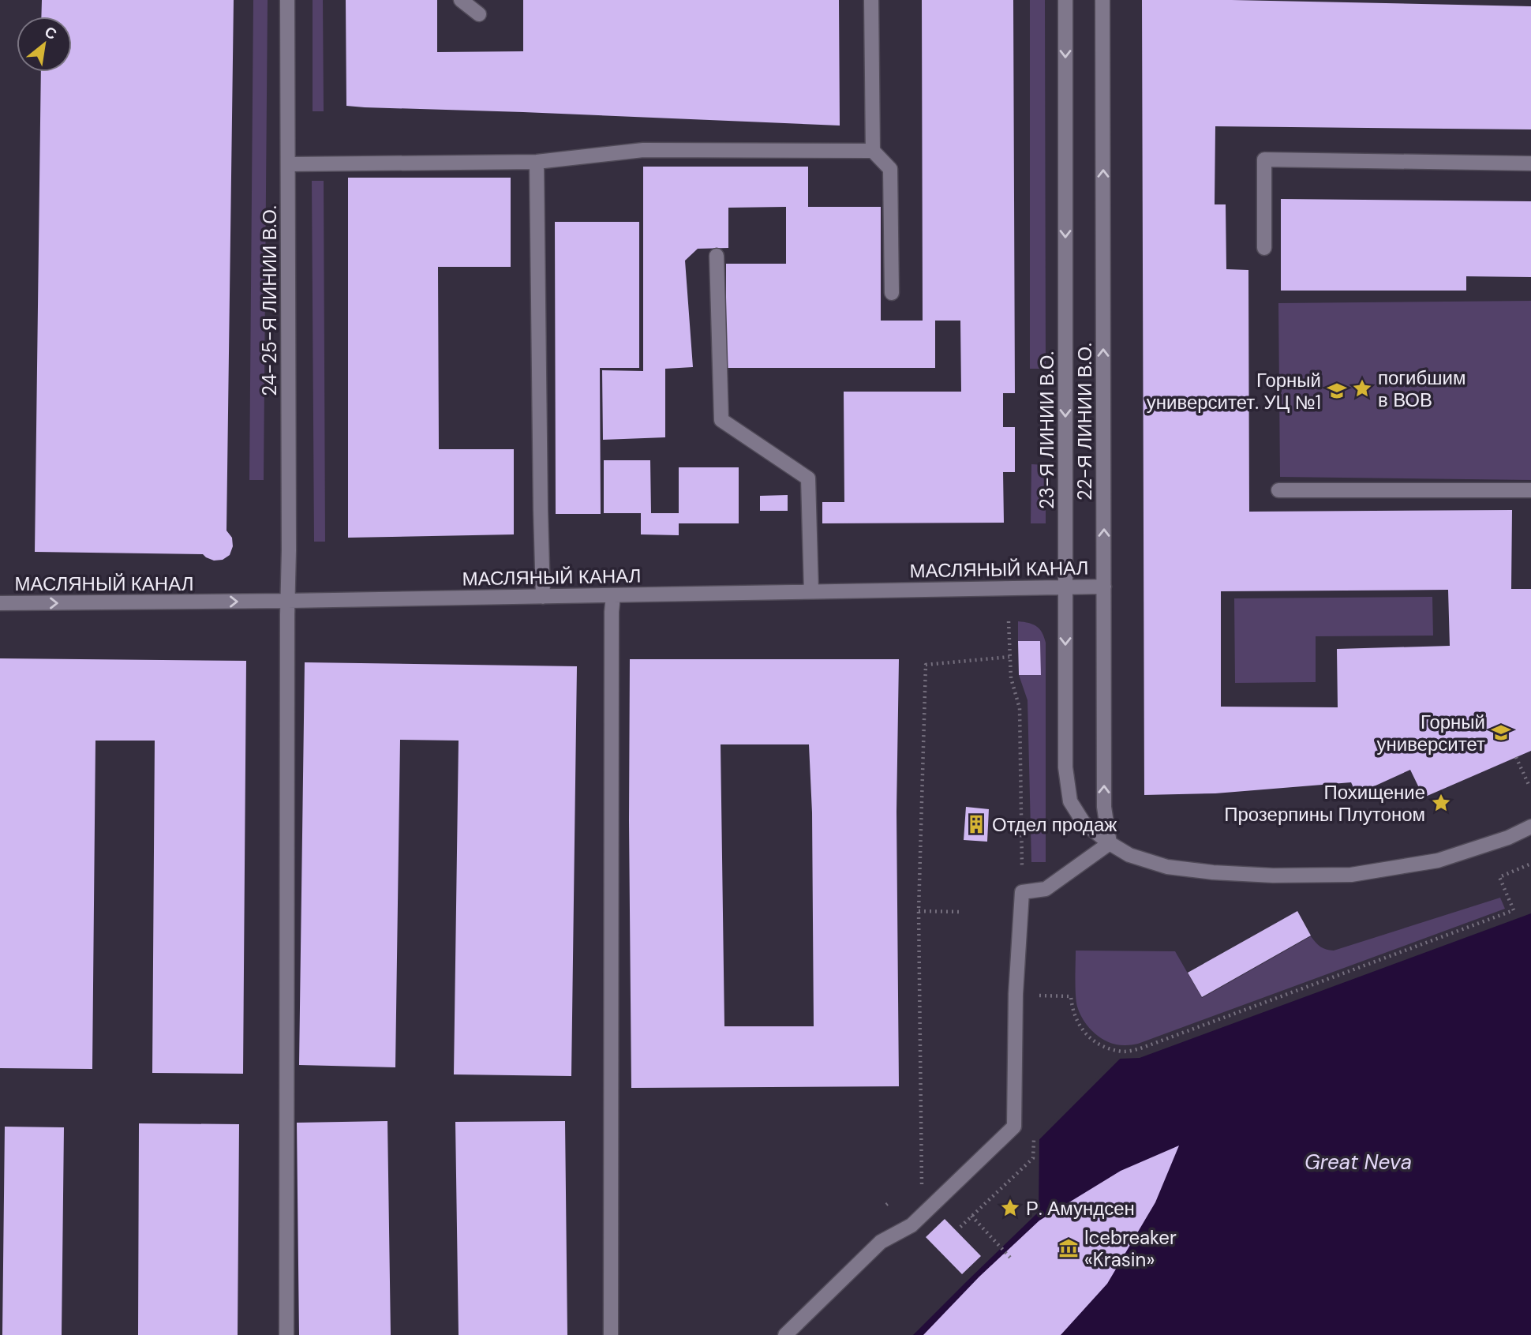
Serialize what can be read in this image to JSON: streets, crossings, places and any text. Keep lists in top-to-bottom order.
{
  "streets": {
    "street": [
      "24-25-Я ЛИНИИ В.О.",
      "22-Я ЛИНИИ В.О.",
      "23-Я ЛИНИИ В.О.",
      "МАСЛЯНЫЙ КАНАЛ"
    ]
  },
  "crossings": [
    ["24-25-Я ЛИНИИ В.О.", "МАСЛЯНЫЙ КАНАЛ"],
    ["22-Я ЛИНИИ В.О.", "23-Я ЛИНИИ В.О."],
    ["22-Я ЛИНИИ В.О.", "МАСЛЯНЫЙ КАНАЛ"],
    ["23-Я ЛИНИИ В.О.", "МАСЛЯНЫЙ КАНАЛ"]
  ],
  "one_way": ["22-Я ЛИНИИ В.О.", "23-Я ЛИНИИ В.О."],
  "water": ["Great Neva"],
  "places": {
    "place": ["погибшим в ВОВ", "Похищение Прозерпины Плутоном", "Р. Амундсен"],
    "school or university": ["Горный университет. УЦ №1", "Горный университет"],
    "building": ["Отдел продаж"],
    "museum": ["Icebreaker «Krasin»"]
  },
  "north": "top right"
}
